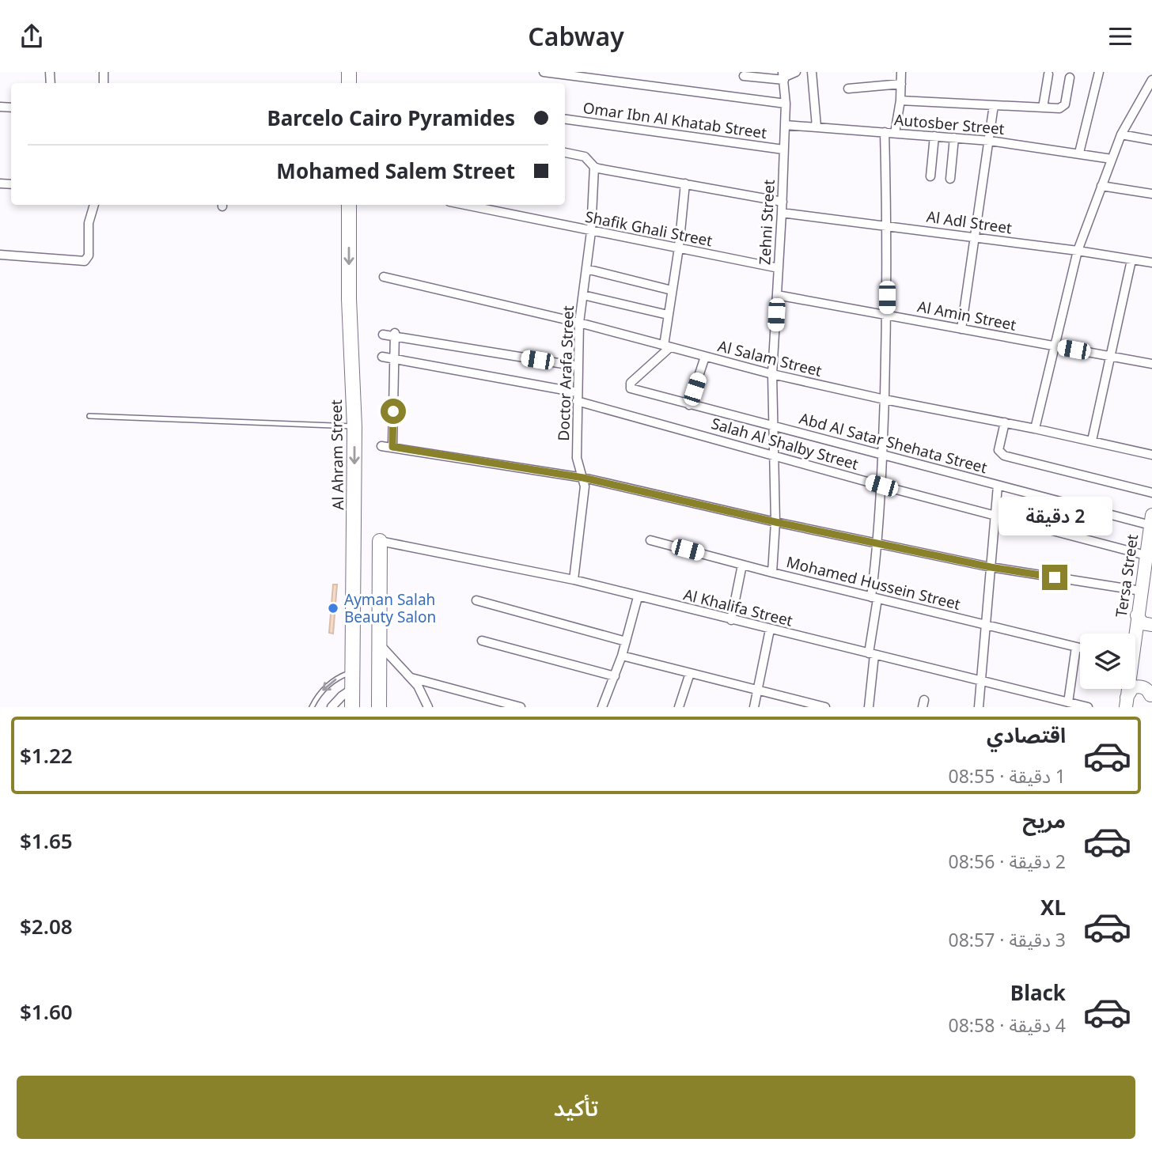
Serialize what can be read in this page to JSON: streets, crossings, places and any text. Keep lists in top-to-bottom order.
{
  "streets": {
    "main road": ["Al Ahram Street", "Tersa Street"],
    "street": [
      "Omar Ibn Al Khatab Street",
      "Autosber Street",
      "Zehni Street",
      "Al Adl Street",
      "Shafik Ghali Street",
      "Al Amin Street",
      "Al Salam Street",
      "Doctor Arafa Street",
      "Abd Al Satar Shehata Street",
      "Salah Al Shalby Street",
      "Mohamed Hussein Street",
      "Al Khalifa Street"
    ]
  },
  "crossings": [
    ["Omar Ibn Al Khatab Street", "Zehni Street"],
    ["Autosber Street", "Zehni Street"],
    ["Zehni Street", "Al Adl Street"],
    ["Zehni Street", "Shafik Ghali Street"],
    ["Zehni Street", "Al Amin Street"],
    ["Zehni Street", "Al Salam Street"],
    ["Zehni Street", "Abd Al Satar Shehata Street"],
    ["Zehni Street", "Salah Al Shalby Street"],
    ["Zehni Street", "Mohamed Hussein Street"],
    ["Shafik Ghali Street", "Doctor Arafa Street"],
    ["Al Salam Street", "Doctor Arafa Street"],
    ["Al Salam Street", "Abd Al Satar Shehata Street"],
    ["Doctor Arafa Street", "Salah Al Shalby Street"],
    ["Doctor Arafa Street", "Al Khalifa Street"],
    ["Abd Al Satar Shehata Street", "Tersa Street"],
    ["Salah Al Shalby Street", "Tersa Street"]
  ],
  "one_way": ["Al Ahram Street"],
  "places": ["Ayman Salah Beauty Salon"],
  "page": {
    "header": "Cabway",
    "banner": ["Barcelo Cairo Pyramides", "Mohamed Salem Street"],
    "bubble": "2 دقيقة",
    "list": [
      {
        "name": "اقتصادي",
        "note": "1 دقيقة · 08:55",
        "value": "$1.22"
      },
      {
        "name": "مريح",
        "note": "2 دقيقة · 08:56",
        "value": "$1.65"
      },
      {
        "name": "XL",
        "note": "3 دقيقة · 08:57",
        "value": "$2.08"
      },
      {
        "name": "Black",
        "note": "4 دقيقة · 08:58",
        "value": "$1.60"
      }
    ],
    "buttons": "تأكيد"
  }
}
